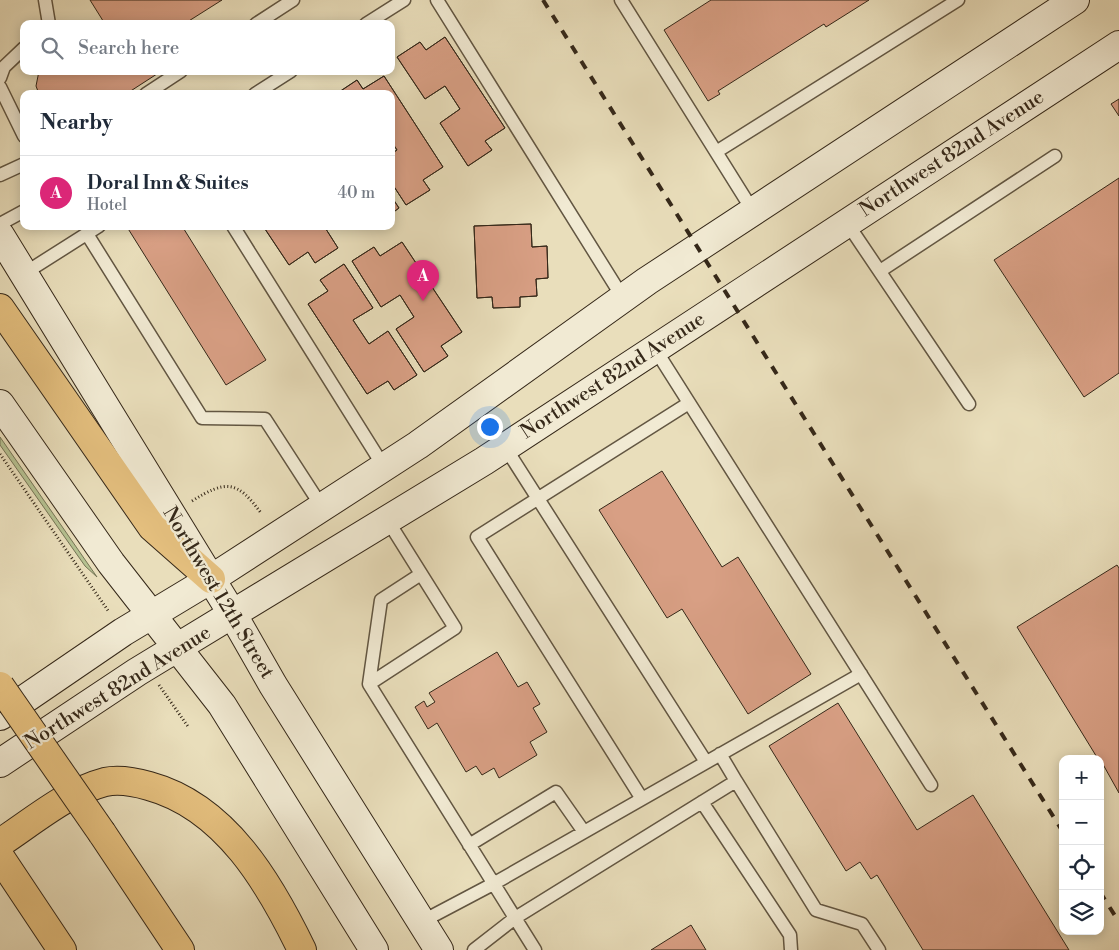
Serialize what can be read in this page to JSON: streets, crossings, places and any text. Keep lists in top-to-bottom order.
{
  "streets": {
    "street": ["Northwest 82nd Avenue", "Northwest 12th Street"]
  },
  "crossings": [
    ["Northwest 82nd Avenue", "Northwest 12th Street"]
  ],
  "page": {
    "search": "Search here",
    "heading": "Nearby",
    "list": [
      {
        "mark": "A",
        "name": "Doral Inn & Suites",
        "note": "Hotel",
        "value": "40 m"
      }
    ],
    "pins": "A",
    "map_buttons": ["+", "−"]
  }
}
